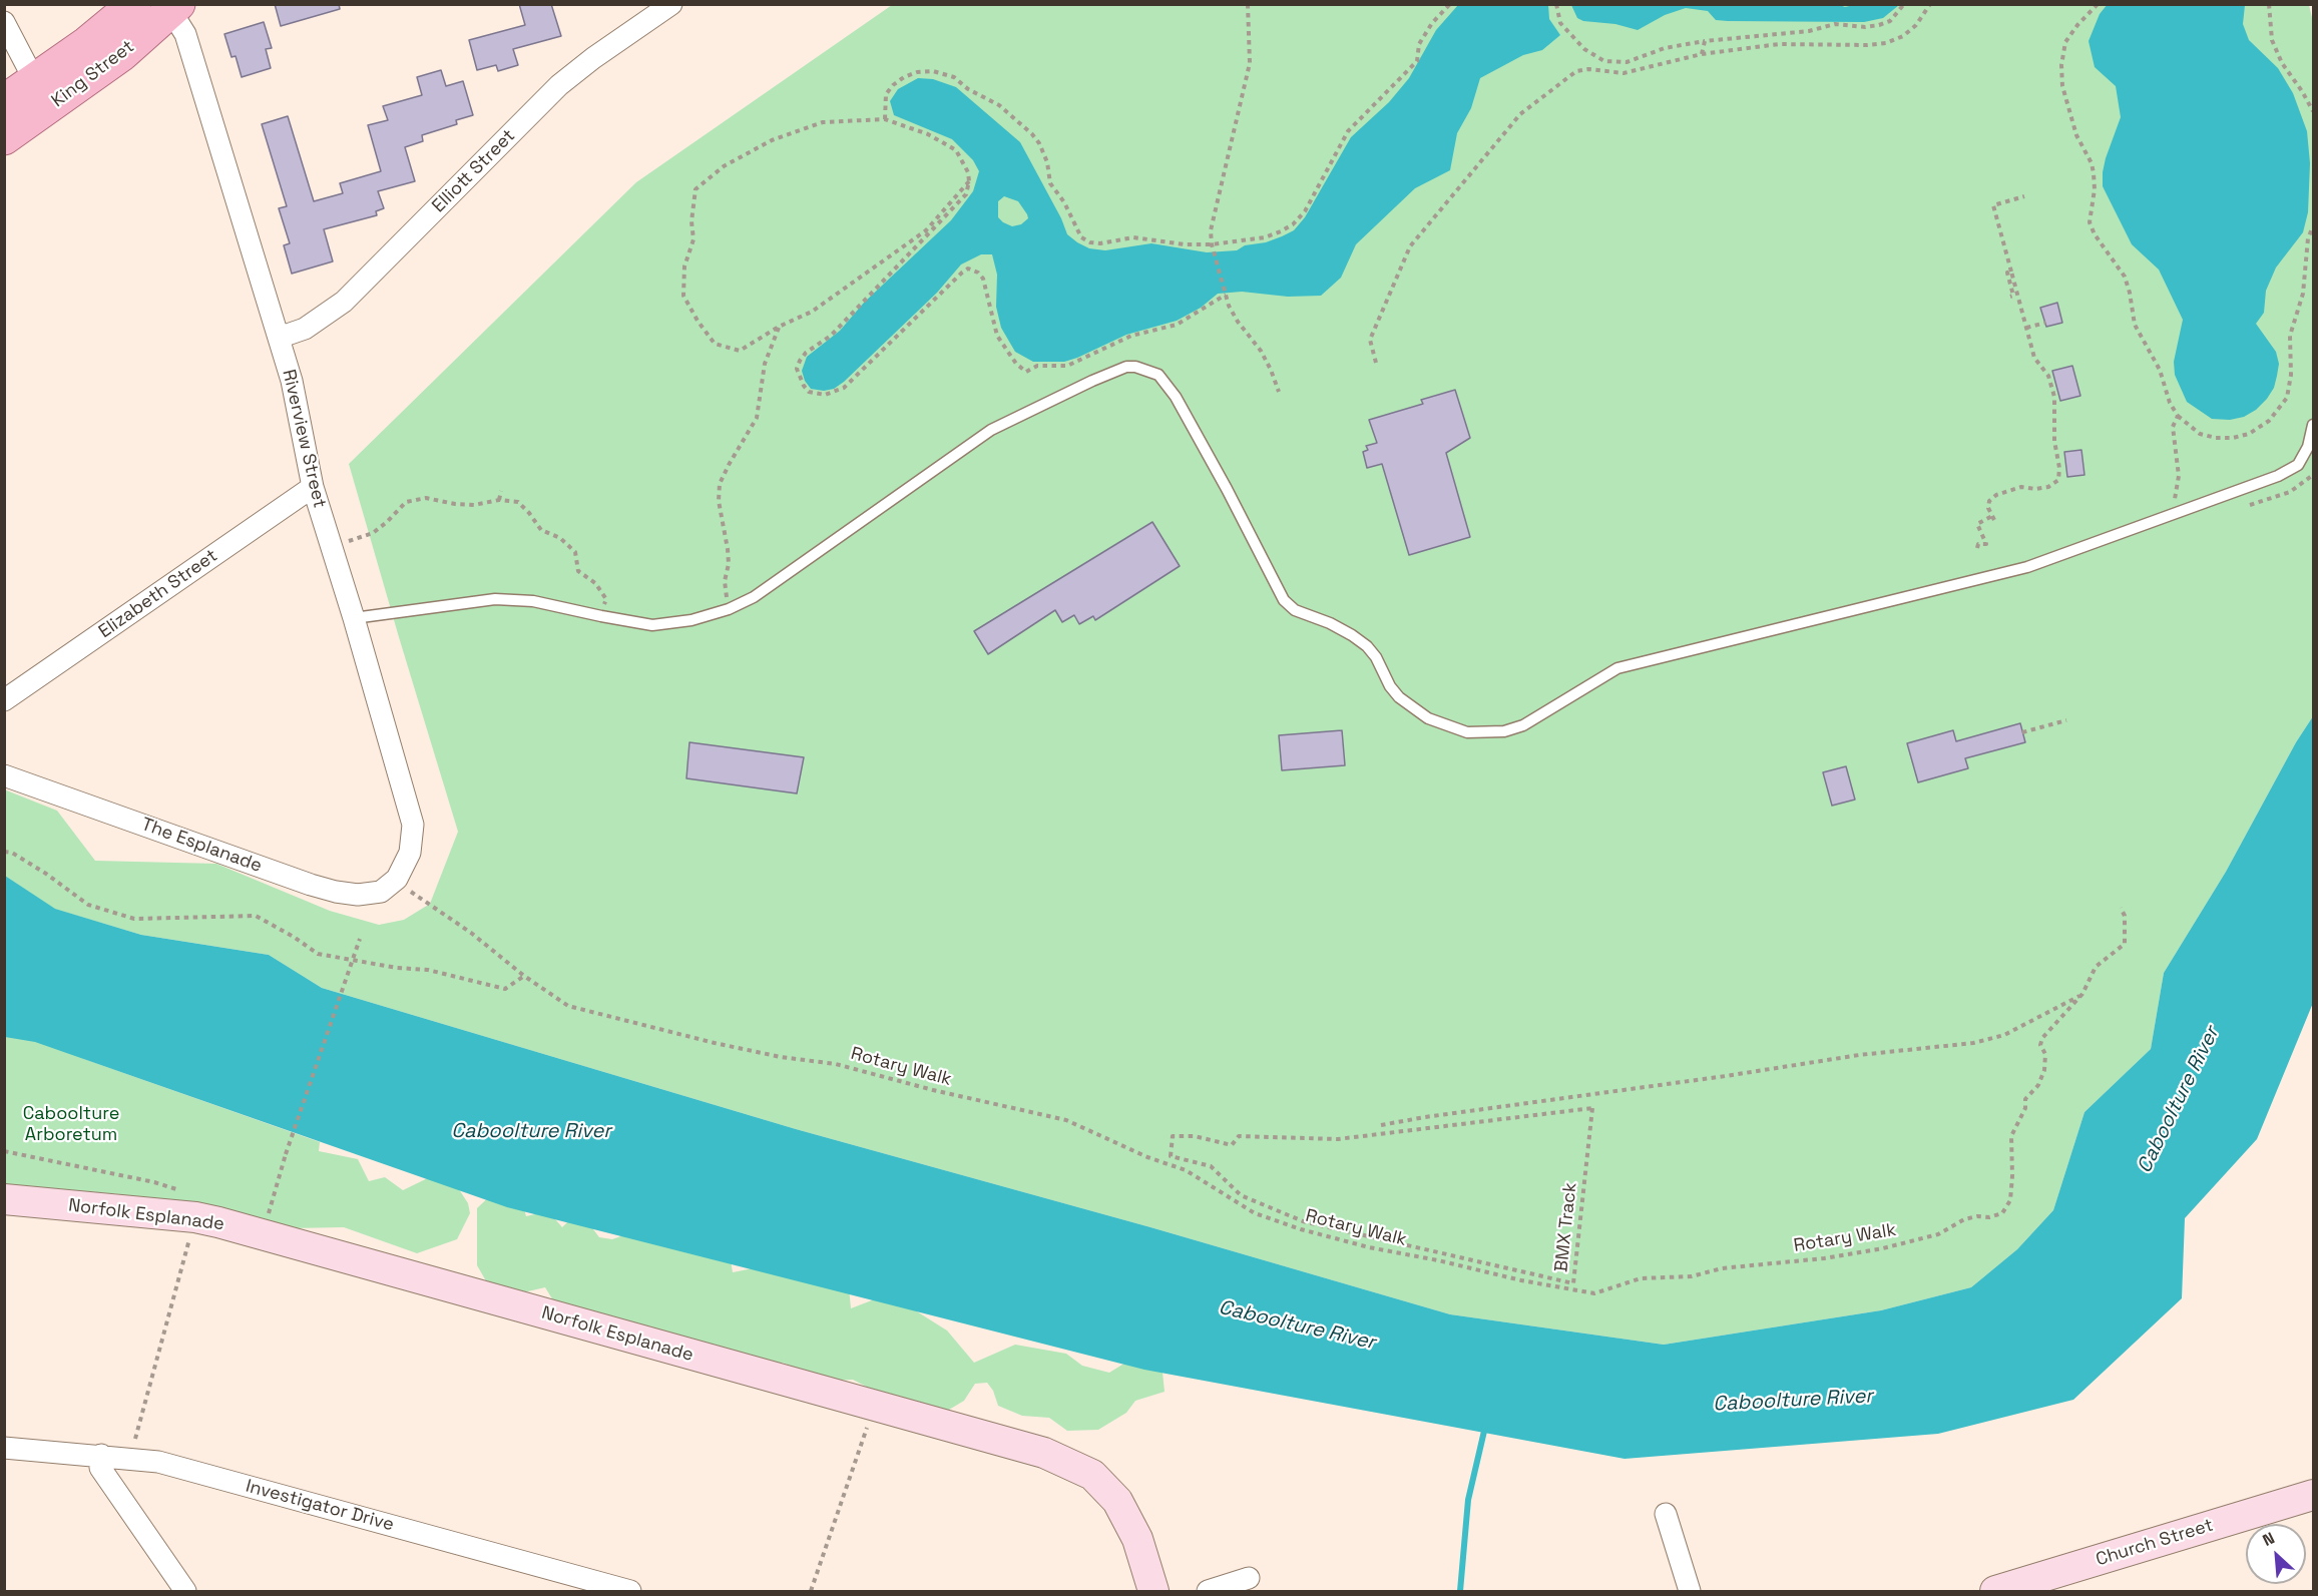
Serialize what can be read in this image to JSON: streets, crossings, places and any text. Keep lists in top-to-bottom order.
{
  "streets": {
    "main road": ["King Street"],
    "street": [
      "Elliott Street",
      "Riverview Street",
      "Elizabeth Street",
      "The Esplanade",
      "Norfolk Esplanade",
      "Investigator Drive",
      "Church Street"
    ],
    "path": ["Rotary Walk", "BMX Track"]
  },
  "crossings": [
    ["King Street", "Riverview Street"],
    ["Elliott Street", "Riverview Street"],
    ["Riverview Street", "Elizabeth Street"],
    ["Riverview Street", "The Esplanade"],
    ["Riverview Street", "Rotary Walk"],
    ["The Esplanade", "Rotary Walk"]
  ],
  "water": ["Caboolture River"],
  "parks": ["Caboolture Arboretum"],
  "north": "top left"
}
